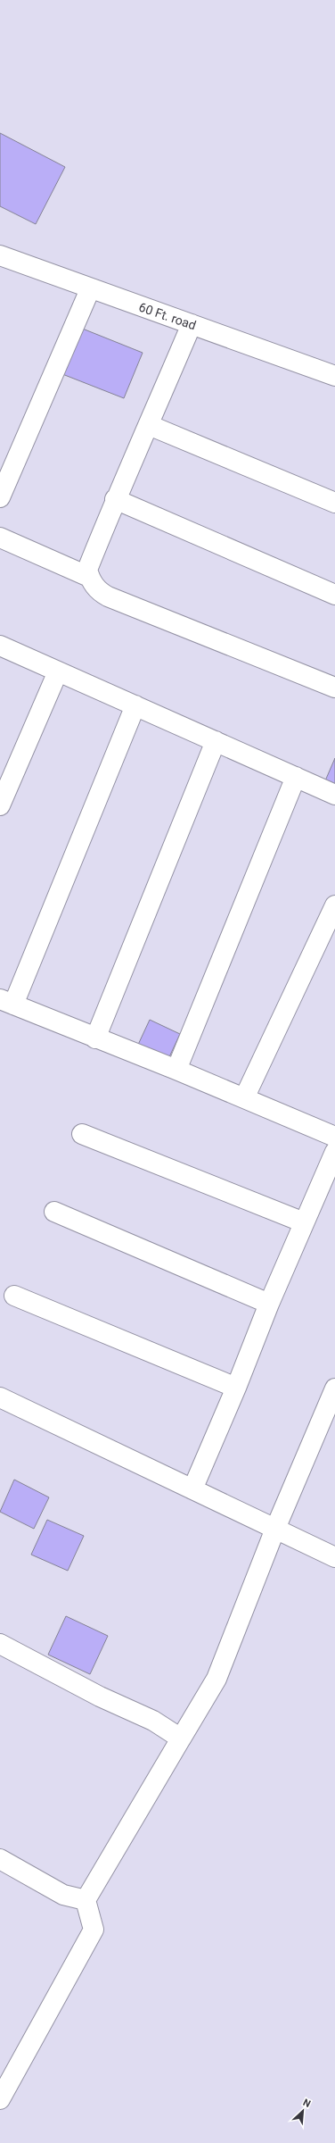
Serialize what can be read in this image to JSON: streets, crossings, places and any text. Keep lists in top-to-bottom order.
{
  "streets": {
    "street": ["60 Ft. road"]
  },
  "north": "top right"
}
